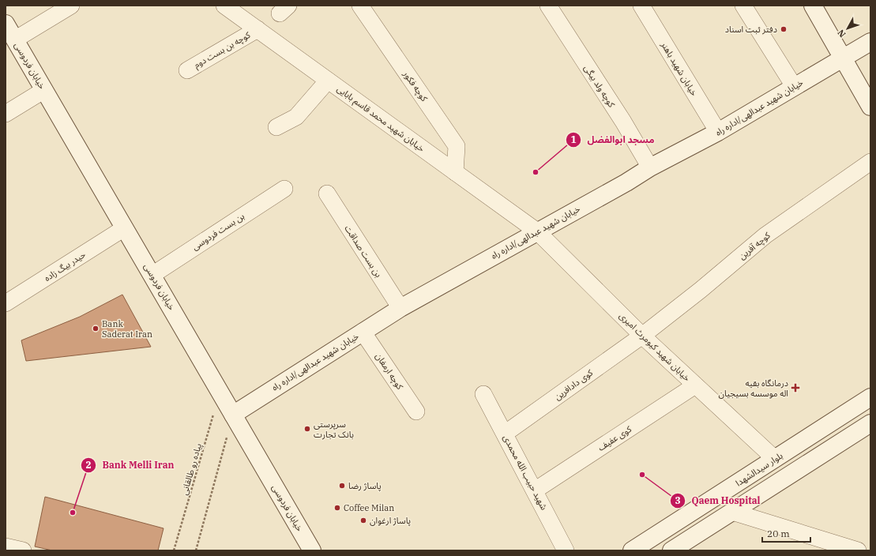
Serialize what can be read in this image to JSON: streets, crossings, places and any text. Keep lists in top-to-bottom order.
{
  "streets": {
    "street": [
      "کوچه بن بست دوم",
      "خیابان فردوسی",
      "خیابان شهید باهنر",
      "کوچه فکور",
      "کوچه ولد بیگی",
      "خیابان شهید عبدالهی/اداره راه",
      "خیابان شهید محمد قاسم بابایی",
      "بن بست فردوسی",
      "کوچه آفرین",
      "بن بست صداقت",
      "حیدر بیگ زاده",
      "خیابان شهید کیومرث امیری",
      "کوچه ارمغان",
      "کوی دادافرین",
      "کوی عفیف",
      "بلوار سیدالشهدا",
      "شهید حبیب‌ الله محمدی"
    ],
    "path": ["پیاده رو طالقانی"]
  },
  "crossings": [
    ["کوچه بن بست دوم", "خیابان شهید محمد قاسم بابایی"],
    ["خیابان فردوسی", "خیابان شهید عبدالهی/اداره راه"],
    ["خیابان فردوسی", "بن بست فردوسی"],
    ["خیابان فردوسی", "حیدر بیگ زاده"],
    ["خیابان فردوسی", "پیاده رو طالقانی"],
    ["خیابان شهید باهنر", "خیابان شهید عبدالهی/اداره راه"],
    ["کوچه فکور", "خیابان شهید محمد قاسم بابایی"],
    ["کوچه ولد بیگی", "خیابان شهید عبدالهی/اداره راه"],
    ["خیابان شهید عبدالهی/اداره راه", "خیابان شهید محمد قاسم بابایی"],
    ["خیابان شهید عبدالهی/اداره راه", "بن بست صداقت"],
    ["خیابان شهید عبدالهی/اداره راه", "خیابان شهید کیومرث امیری"],
    ["خیابان شهید عبدالهی/اداره راه", "کوچه ارمغان"],
    ["خیابان شهید محمد قاسم بابایی", "خیابان شهید کیومرث امیری"],
    ["کوچه آفرین", "خیابان شهید کیومرث امیری"],
    ["کوچه آفرین", "کوی دادافرین"],
    ["خیابان شهید کیومرث امیری", "کوی دادافرین"],
    ["خیابان شهید کیومرث امیری", "کوی عفیف"],
    ["خیابان شهید کیومرث امیری", "بلوار سیدالشهدا"],
    ["کوی دادافرین", "شهید حبیب‌ الله محمدی"],
    ["کوی عفیف", "شهید حبیب‌ الله محمدی"]
  ],
  "places": {
    "other": [
      "دفتر ثبت اسناد",
      "مسجد ابوالفضل",
      "Bank Saderat Iran",
      "سرپرستی بانک تجارت",
      "Qaem Hospital",
      "پاساژ رضا",
      "Coffee Milan",
      "Bank Melli Iran",
      "پاساژ ارغوان"
    ],
    "health": ["درمانگاه بقیه اله موسسه بسیجیان"]
  },
  "scale_bar": "20 m",
  "north": "bottom left"
}
